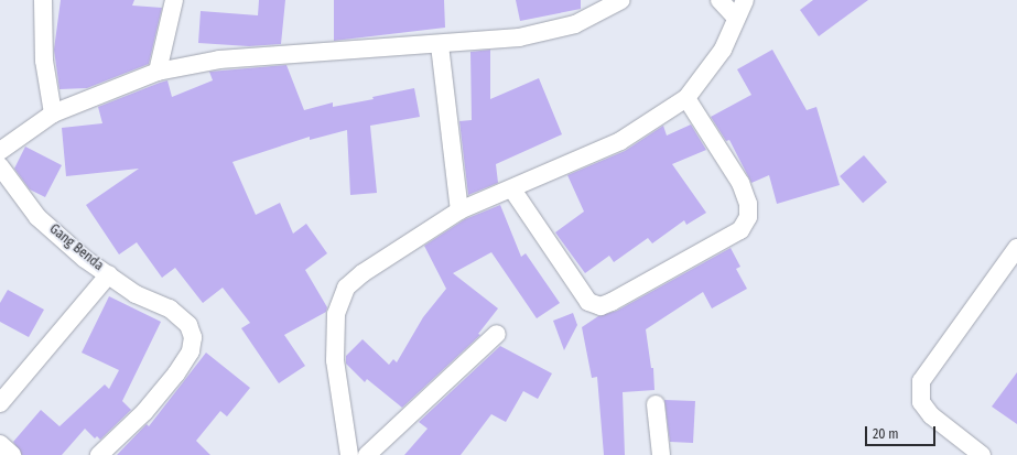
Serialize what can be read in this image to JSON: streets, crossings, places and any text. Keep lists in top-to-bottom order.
{
  "streets": {
    "street": ["Gang Benda"]
  },
  "scale_bar": "20 m"
}
